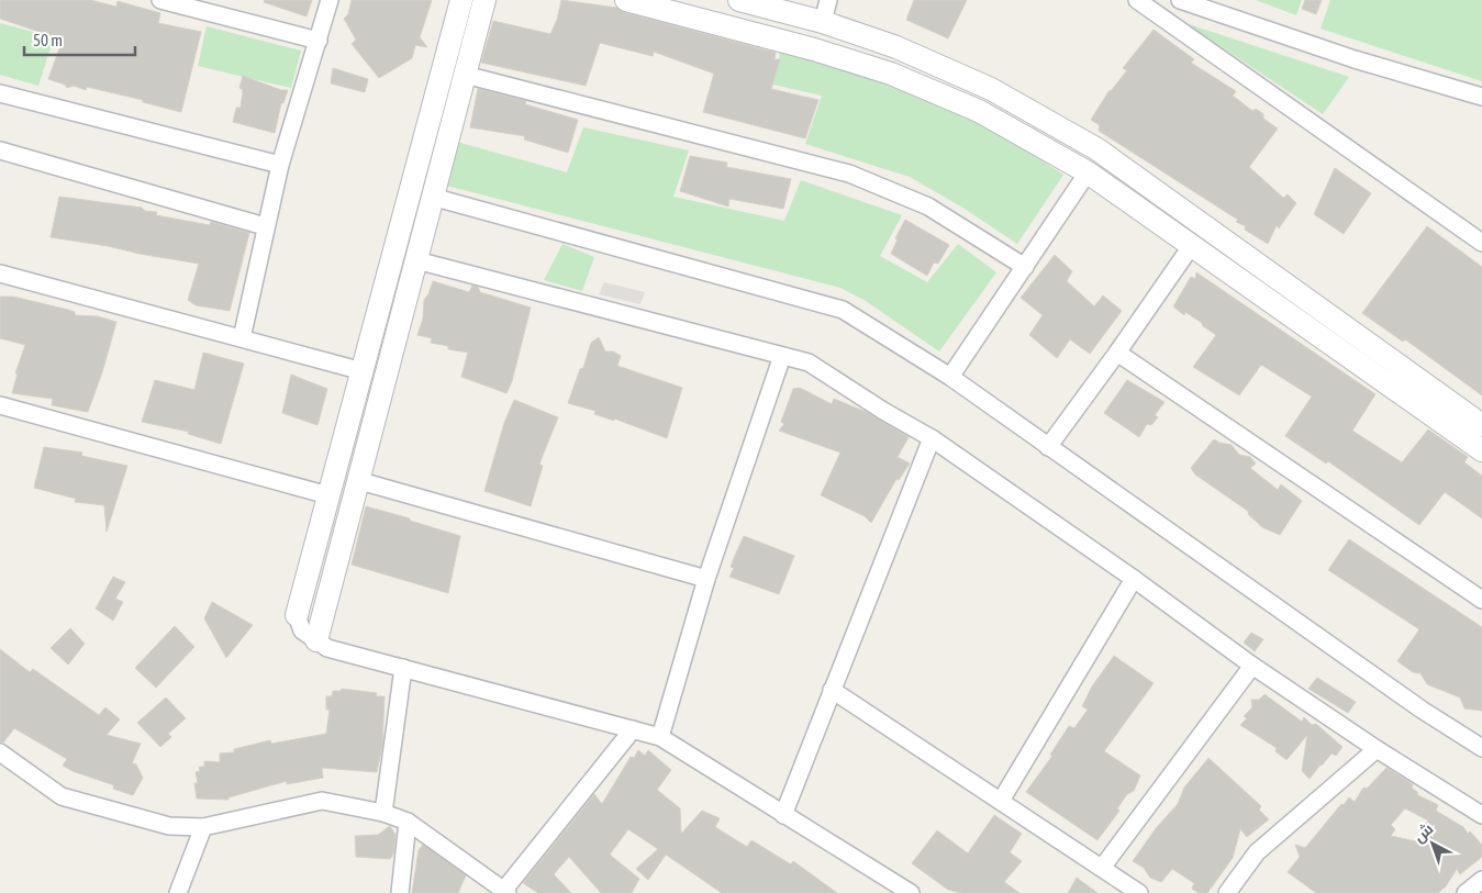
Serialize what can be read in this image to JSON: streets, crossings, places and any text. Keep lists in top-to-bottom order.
{
  "scale_bar": "50 m",
  "north": "top left"
}
